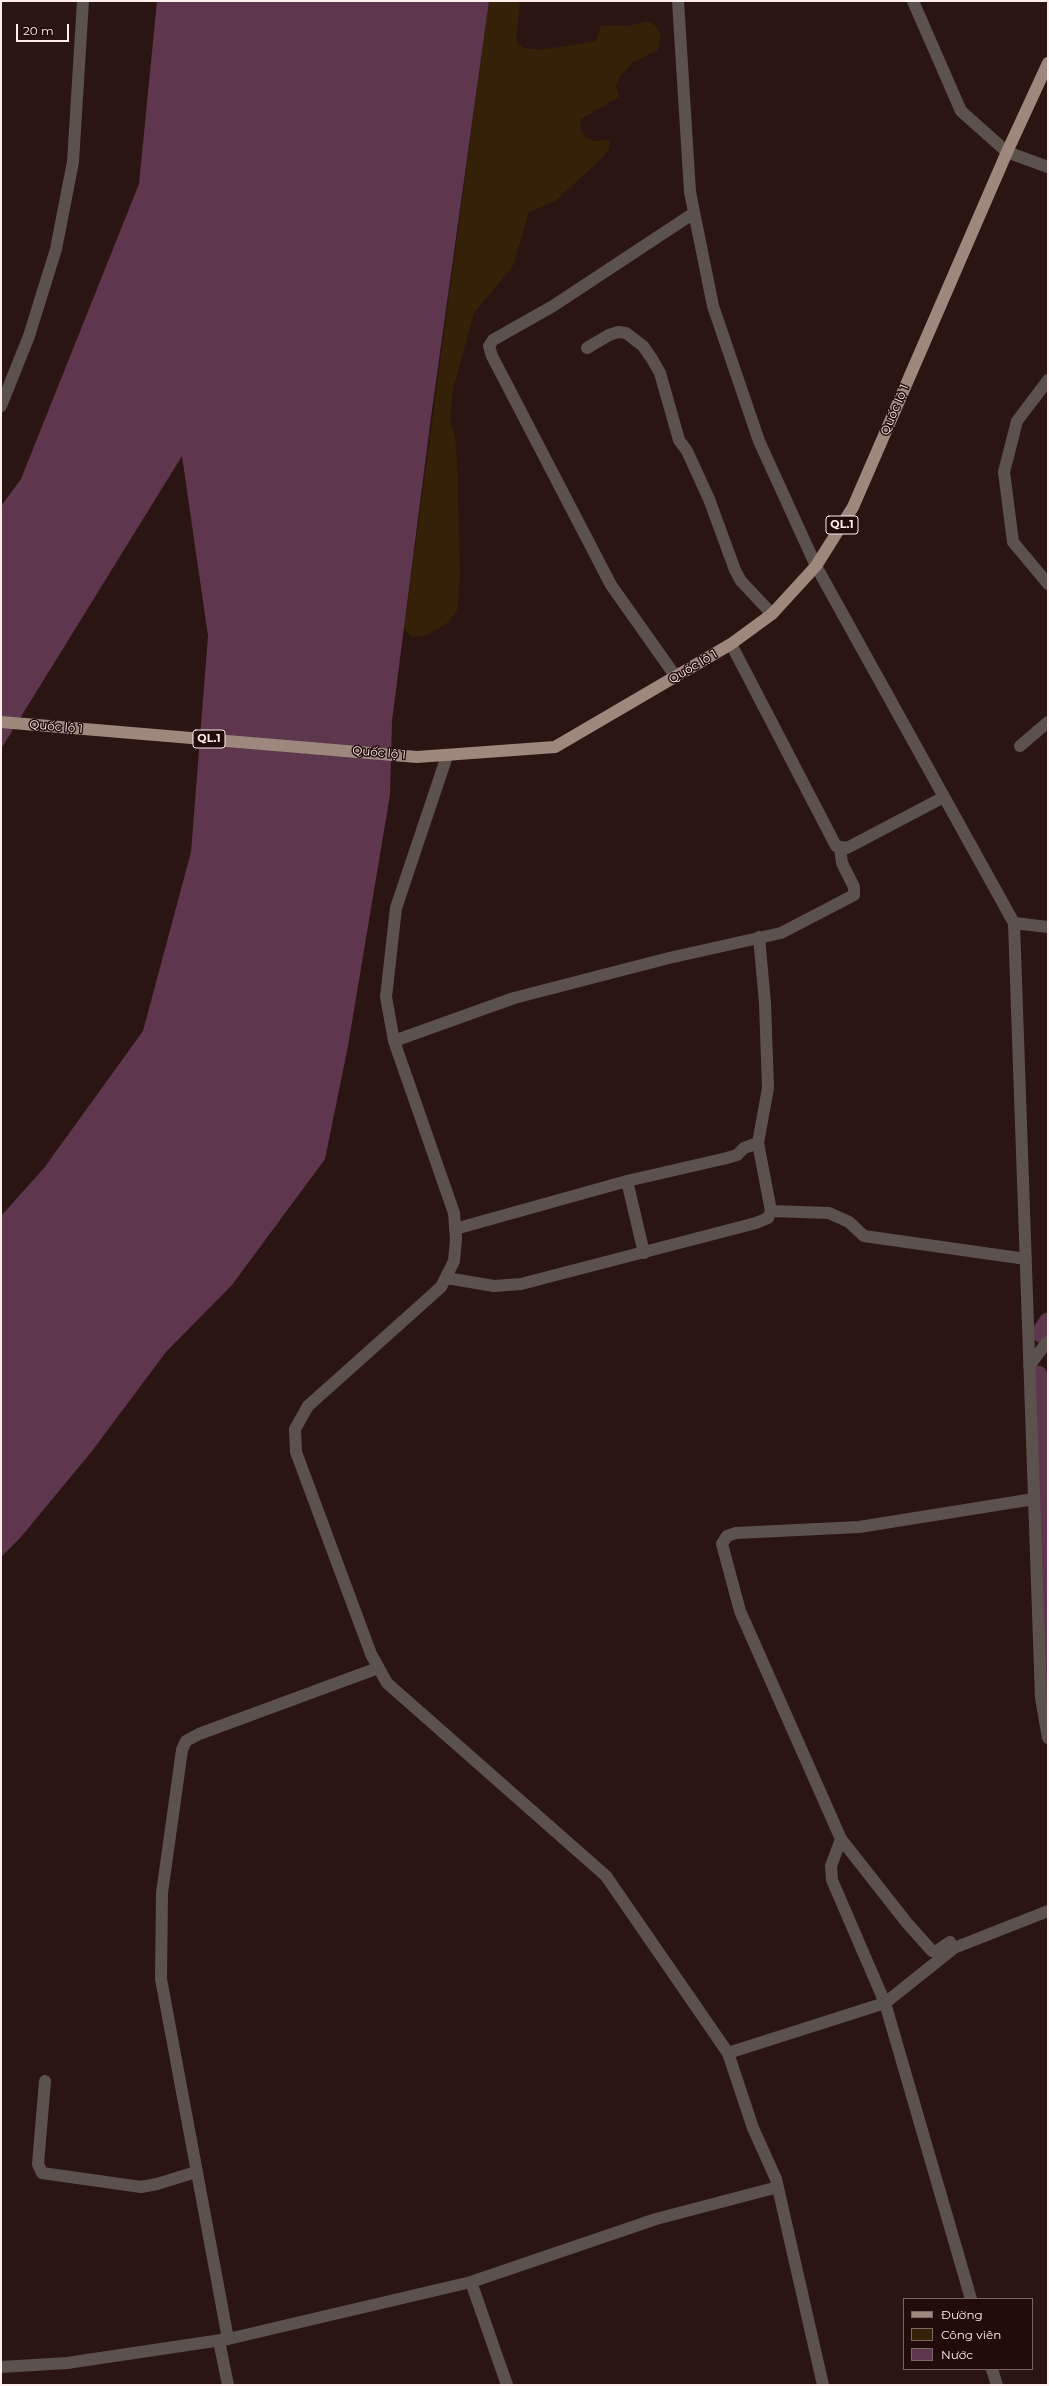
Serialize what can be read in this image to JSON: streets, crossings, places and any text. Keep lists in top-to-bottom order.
{
  "streets": {
    "main road": ["Quốc lộ 1", "QL.1"]
  },
  "legend": ["Đường", "Công viên", "Nước"],
  "scale_bar": "20 m"
}
